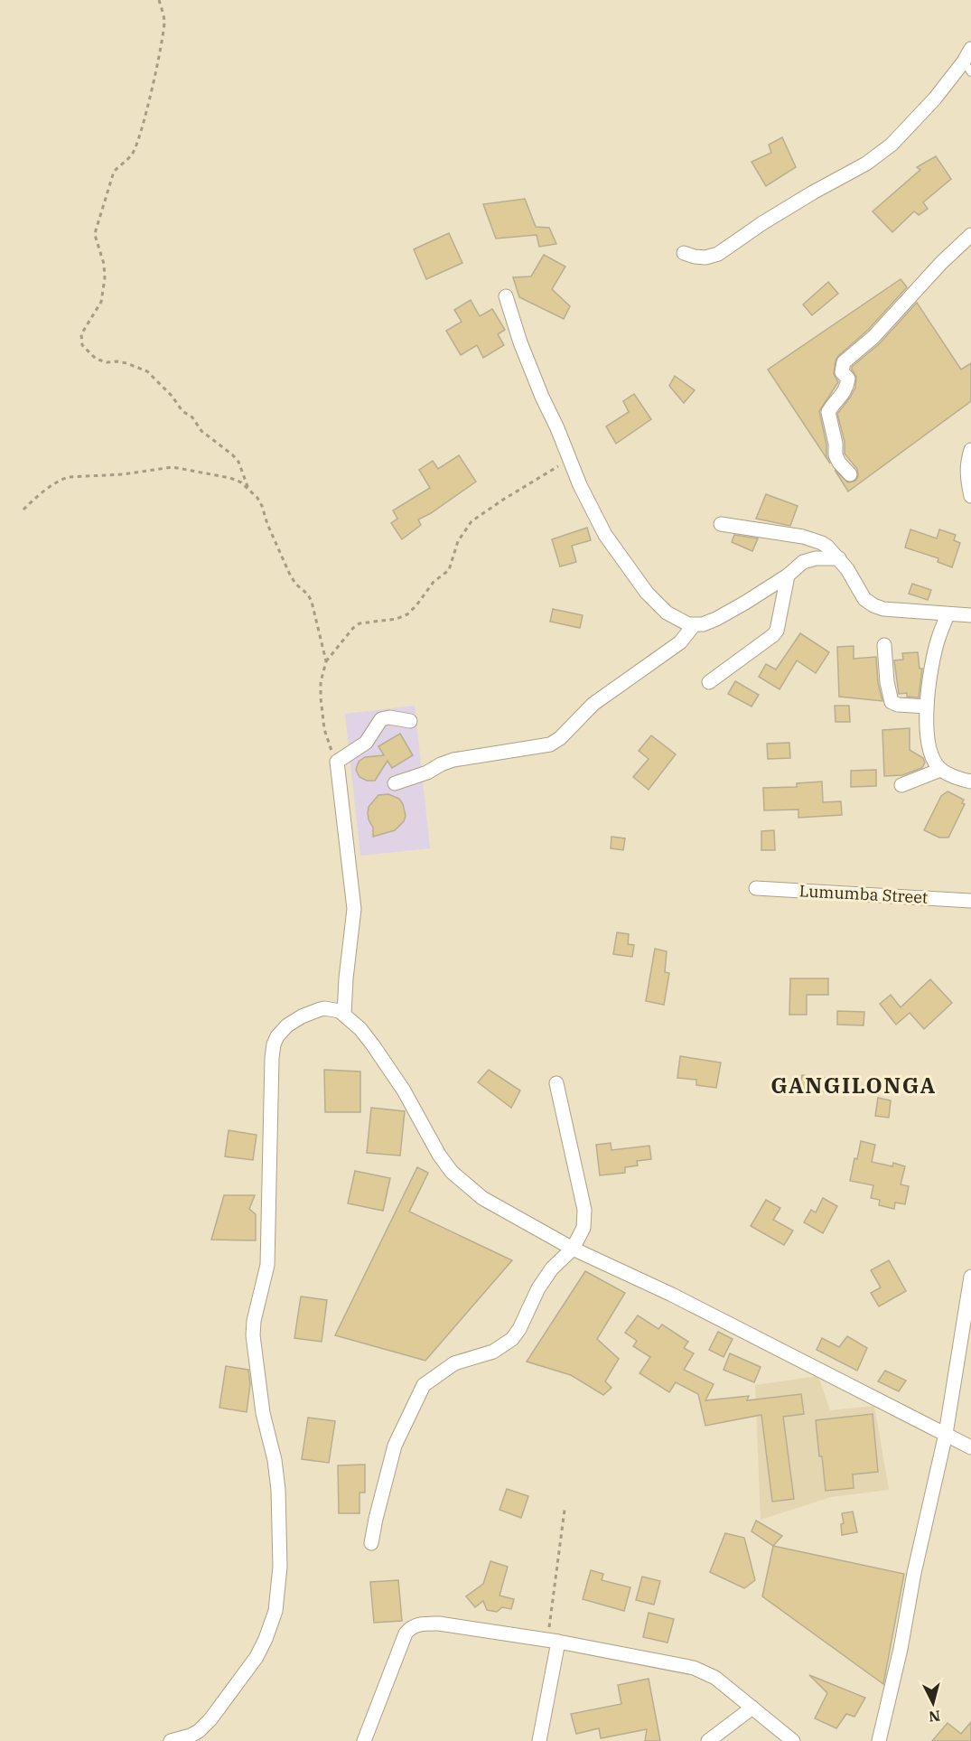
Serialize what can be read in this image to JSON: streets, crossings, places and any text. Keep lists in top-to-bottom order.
{
  "streets": {
    "street": ["Lumumba Street"]
  },
  "districts": ["GANGILONGA"],
  "north": "bottom"
}
